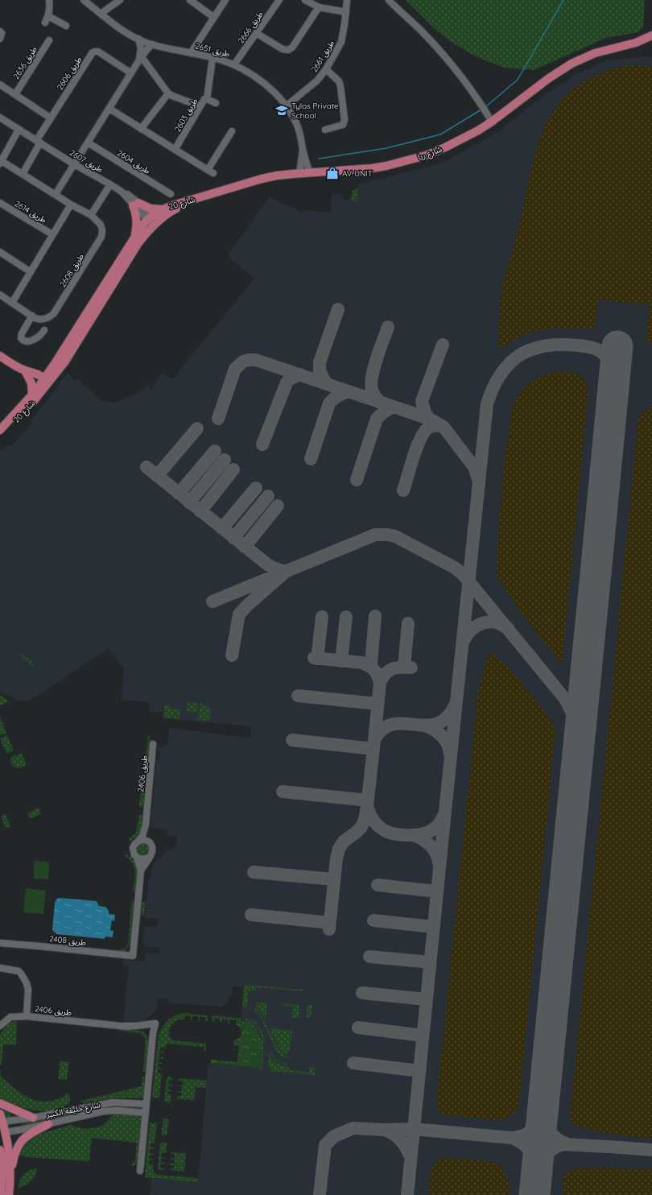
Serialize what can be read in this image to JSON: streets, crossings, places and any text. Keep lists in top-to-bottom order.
{
  "streets": {
    "main road": ["شارع ريا", "شارع 20"],
    "street": [
      "طريق 2666",
      "طريق 2651",
      "طريق 2661",
      "طريق 2636",
      "طريق 2606",
      "طريق 2603",
      "طريق 2607",
      "طريق 2604",
      "طريق 2614",
      "طريق 2608",
      "طريق 2406",
      "طريق 2408",
      "شارع خليفة الكبير"
    ]
  },
  "crossings": [
    ["طريق 2666", "طريق 2651"],
    ["طريق 2651", "طريق 2661"],
    ["طريق 2651", "شارع ريا"],
    ["طريق 2606", "طريق 2607"],
    ["شارع ريا", "شارع 20"],
    ["طريق 2607", "شارع 20"],
    ["طريق 2406", "طريق 2408"],
    ["طريق 2406", "شارع خليفة الكبير"]
  ],
  "places": {
    "school or university": ["Tylos Private School"],
    "shop": ["AV UNIT"]
  }
}
